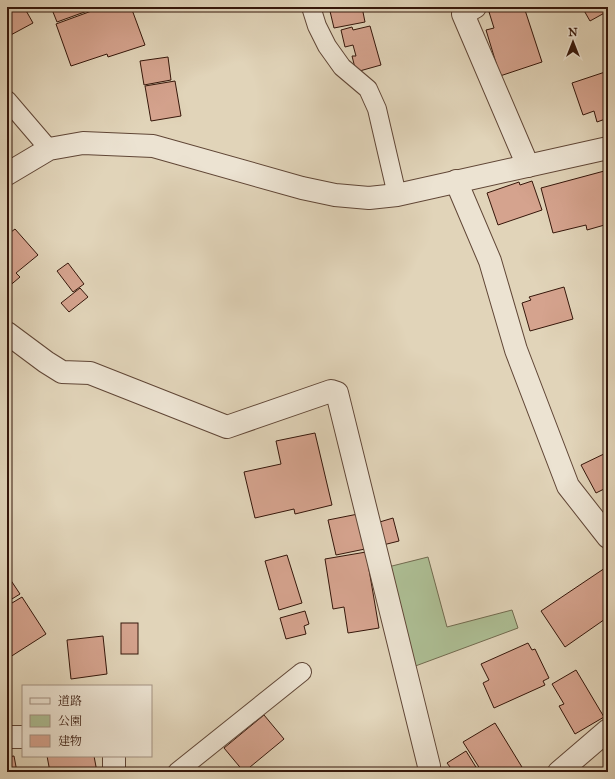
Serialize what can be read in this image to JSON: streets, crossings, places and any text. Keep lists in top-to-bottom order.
{
  "legend": ["道路", "公園", "建物"],
  "north": "top"
}
